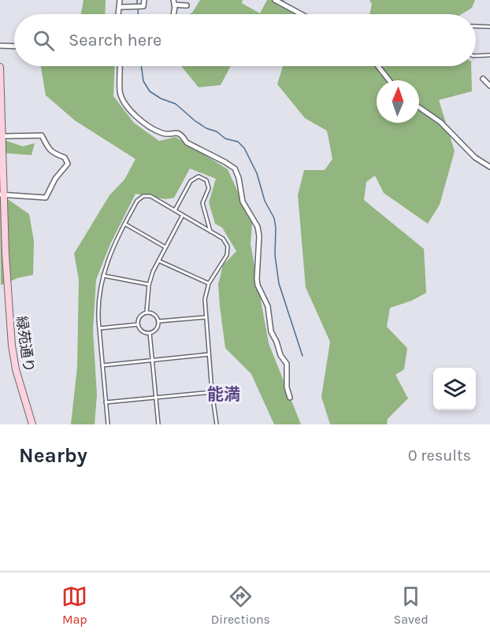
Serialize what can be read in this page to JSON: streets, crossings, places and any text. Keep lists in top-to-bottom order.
{
  "streets": {
    "street": ["緑苑通り"]
  },
  "districts": ["能満"],
  "north": "top",
  "page": {
    "search": "Search here",
    "heading": ["Nearby", "0 results"],
    "nav": ["Map", "Directions", "Saved"]
  }
}
